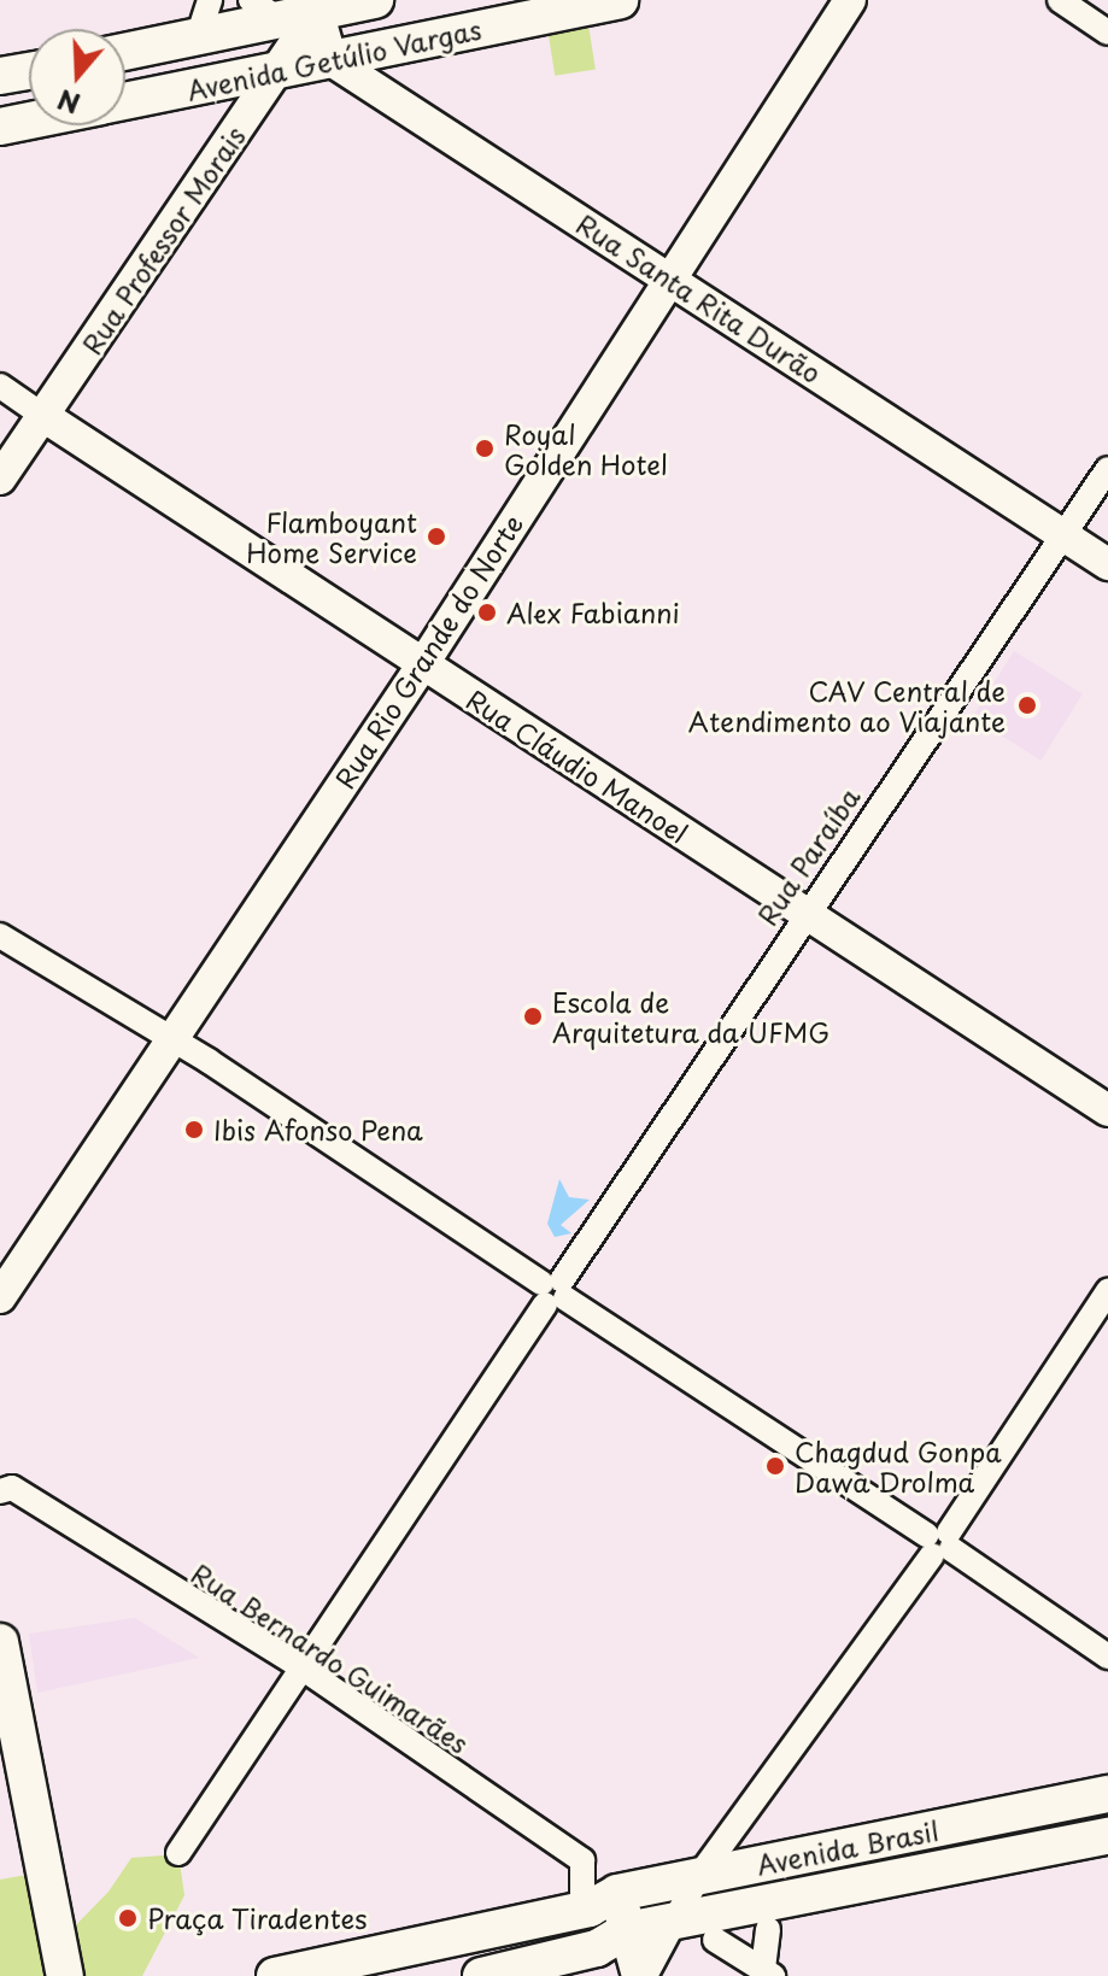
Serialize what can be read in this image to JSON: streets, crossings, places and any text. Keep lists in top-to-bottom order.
{
  "streets": {
    "main road": ["Avenida Getúlio Vargas", "Avenida Brasil"],
    "street": [
      "Rua Professor Morais",
      "Rua Santa Rita Durão",
      "Rua Rio Grande do Norte",
      "Rua Cláudio Manoel",
      "Rua Paraíba",
      "Rua Bernardo Guimarães"
    ]
  },
  "crossings": [
    ["Avenida Getúlio Vargas", "Rua Professor Morais"],
    ["Avenida Getúlio Vargas", "Rua Santa Rita Durão"],
    ["Rua Professor Morais", "Rua Cláudio Manoel"],
    ["Rua Santa Rita Durão", "Rua Rio Grande do Norte"],
    ["Rua Santa Rita Durão", "Rua Paraíba"],
    ["Rua Rio Grande do Norte", "Rua Cláudio Manoel"],
    ["Rua Cláudio Manoel", "Rua Paraíba"],
    ["Rua Paraíba", "Rua Bernardo Guimarães"],
    ["Rua Bernardo Guimarães", "Avenida Brasil"]
  ],
  "places": [
    "Royal Golden Hotel",
    "Flamboyant Home Service",
    "Alex Fabianni",
    "CAV Central de Atendimento ao Viajante",
    "Escola de Arquitetura da UFMG",
    "Ibis Afonso Pena",
    "Chagdud Gonpa Dawa Drolma",
    "Praça Tiradentes"
  ],
  "north": "bottom"
}
